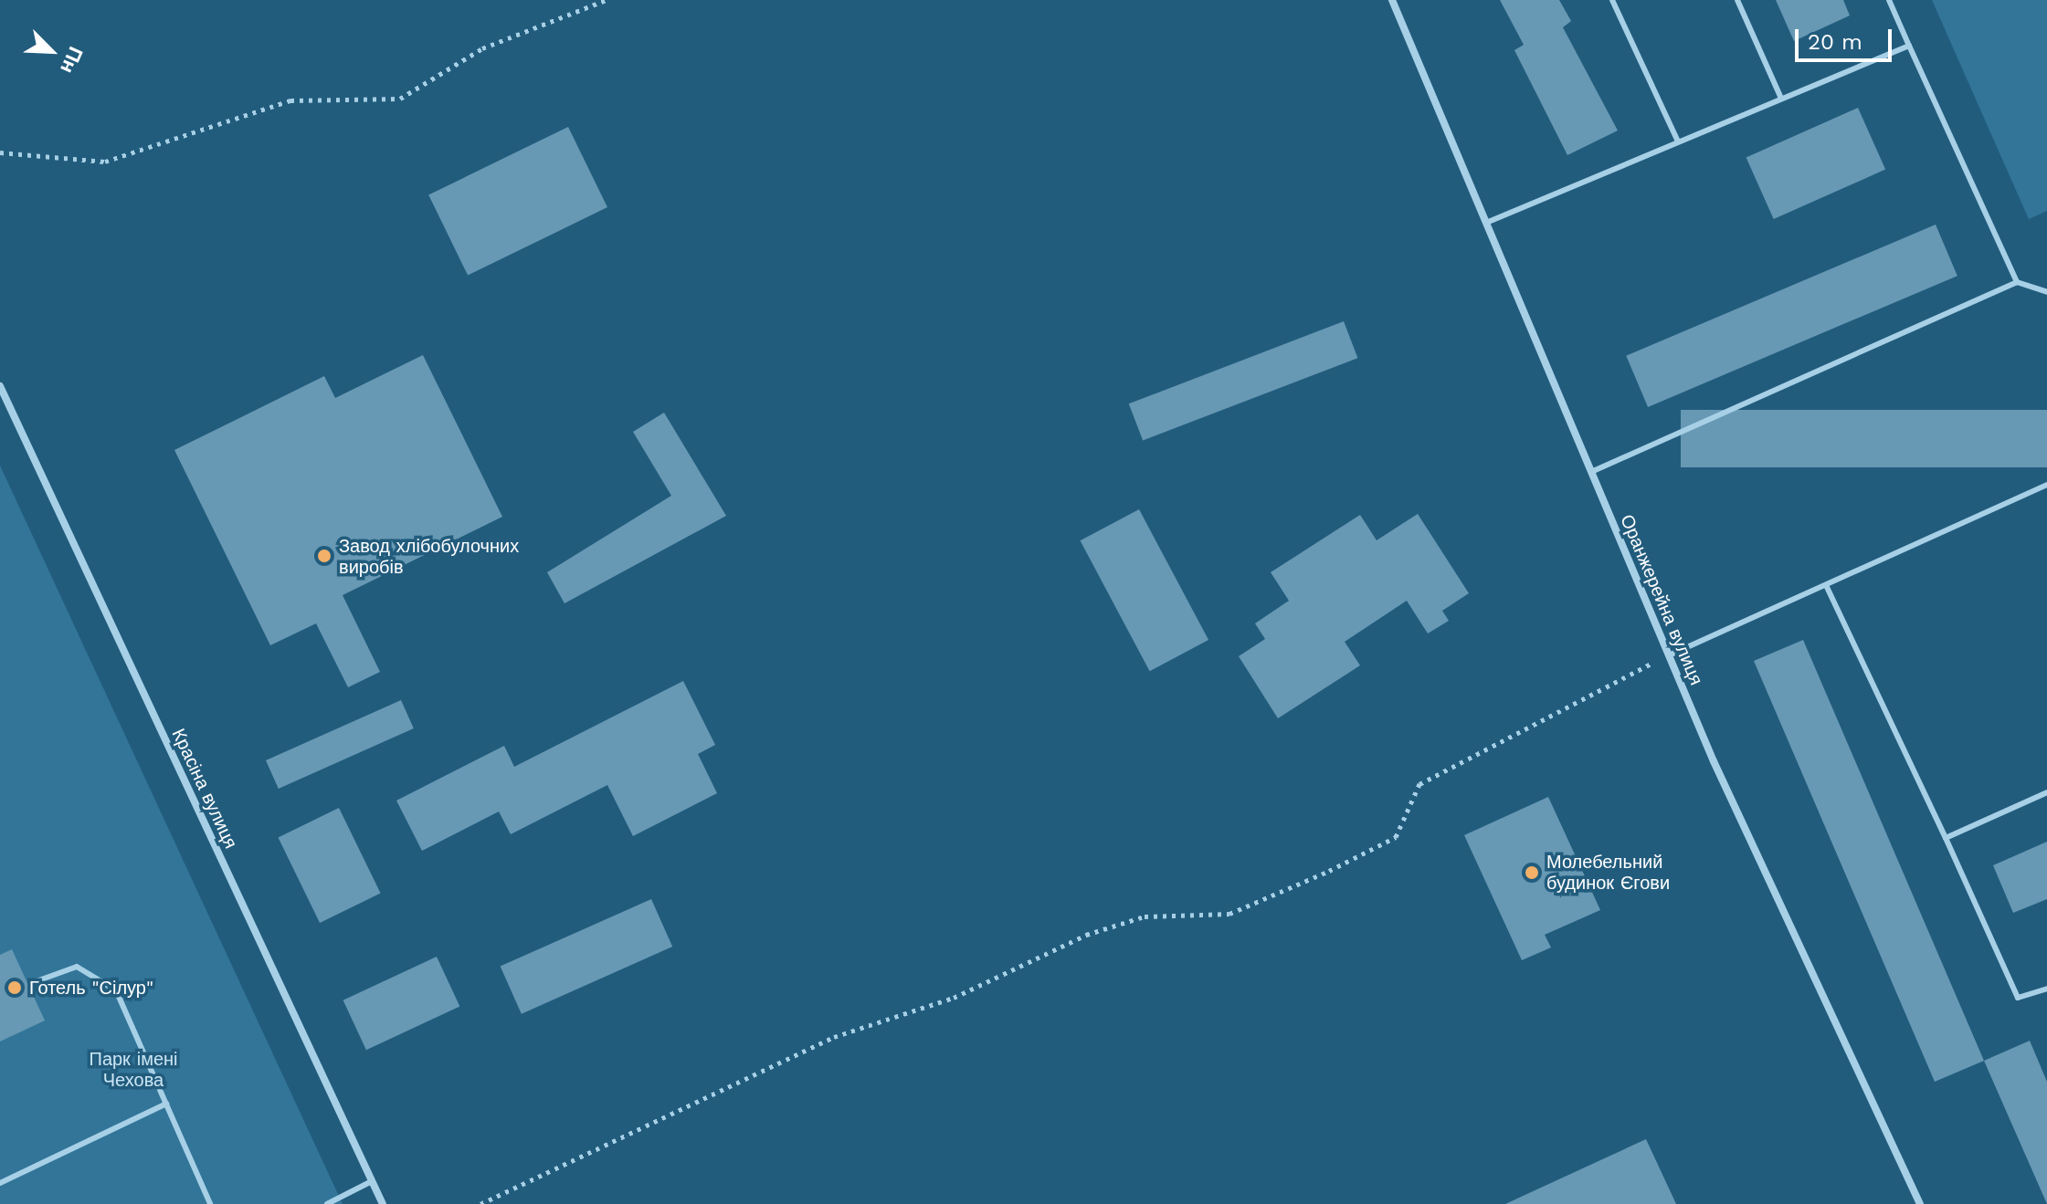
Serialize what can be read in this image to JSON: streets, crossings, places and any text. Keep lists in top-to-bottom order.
{
  "streets": {
    "street": ["Оранжерейна вулиця", "Красіна вулиця"]
  },
  "parks": ["Парк імені Чехова"],
  "places": ["Завод хлібобулочних виробів", "Молебельний будинок Єгови", "Готель \"Сілур\""],
  "scale_bar": "20 m",
  "north": "bottom right"
}
